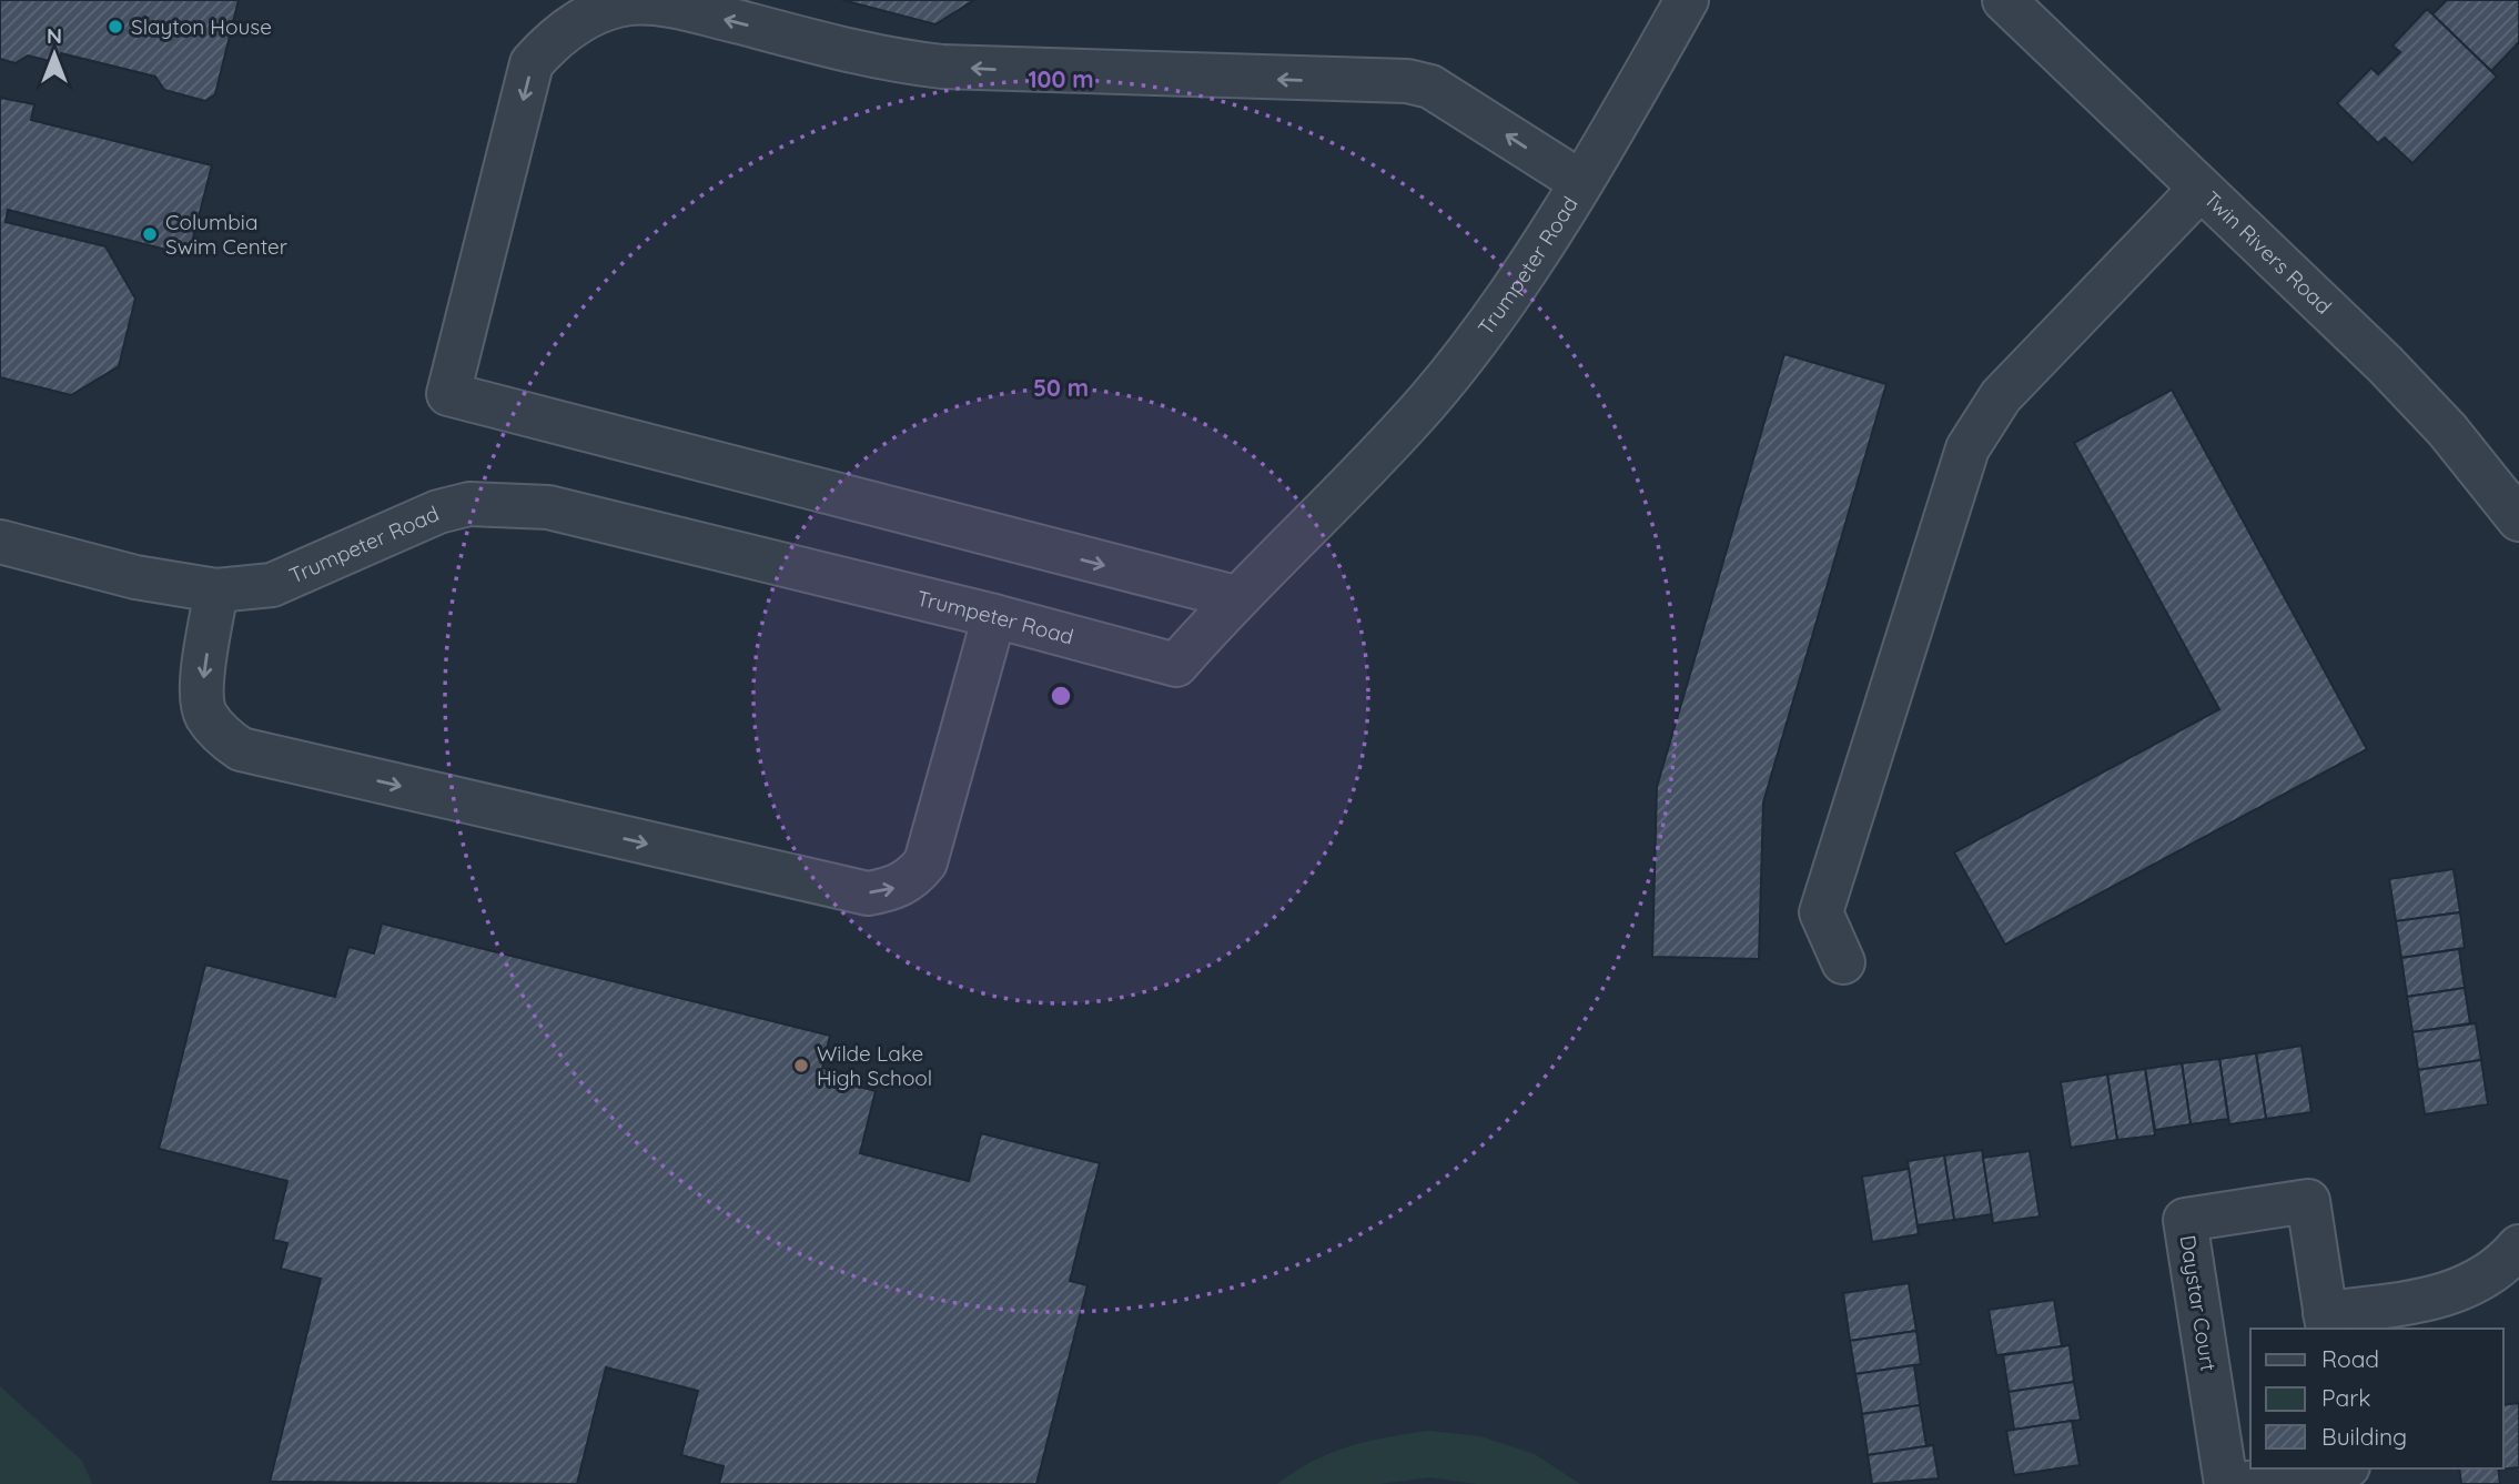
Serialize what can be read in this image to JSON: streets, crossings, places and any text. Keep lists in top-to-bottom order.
{
  "streets": {
    "street": ["Twin Rivers Road", "Trumpeter Road", "Daystar Court"]
  },
  "places": ["Slayton House", "Columbia Swim Center", "Wilde Lake High School"],
  "legend": ["Road", "Park", "Building"],
  "north": "top",
  "rings": ["100 m", "50 m"]
}
